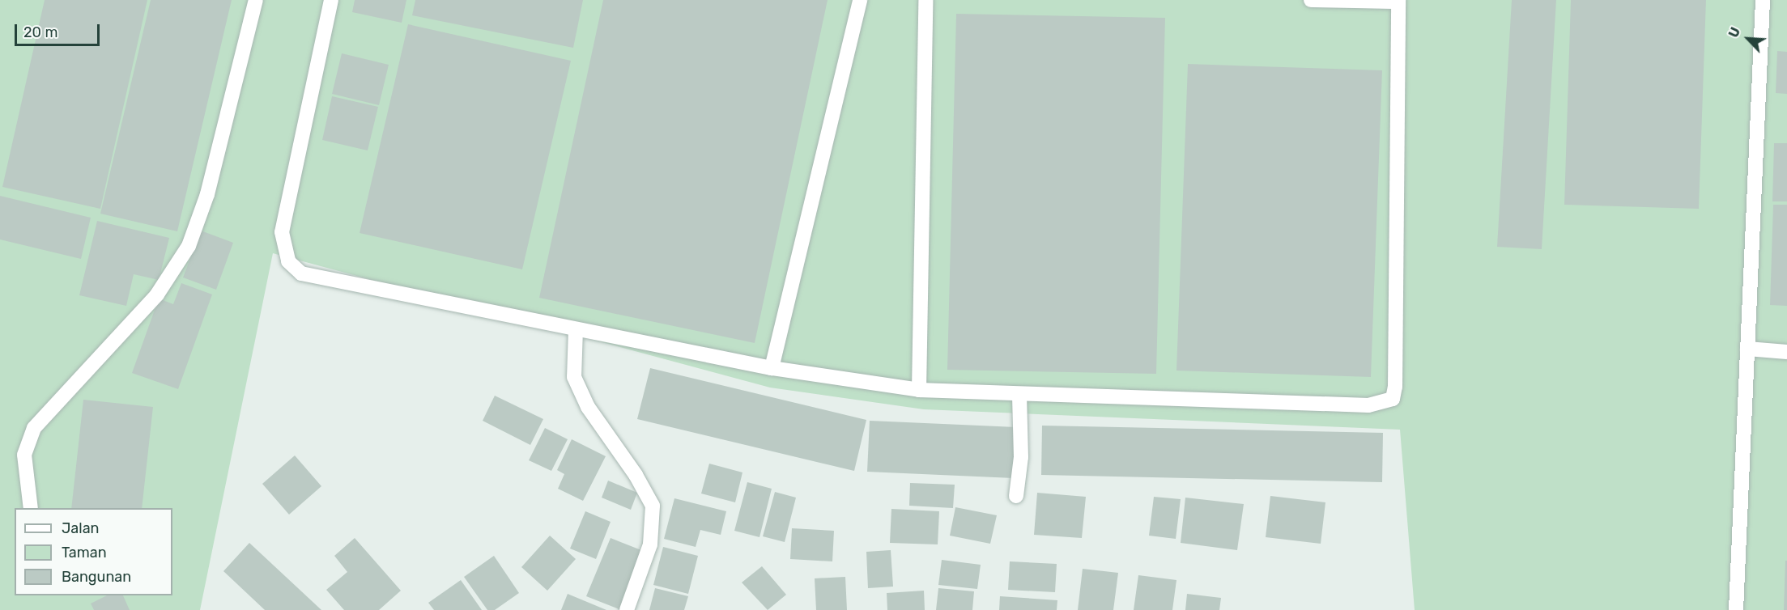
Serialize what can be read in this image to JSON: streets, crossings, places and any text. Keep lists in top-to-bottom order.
{
  "legend": ["Jalan", "Taman", "Bangunan"],
  "scale_bar": "20 m",
  "north": "top left"
}
